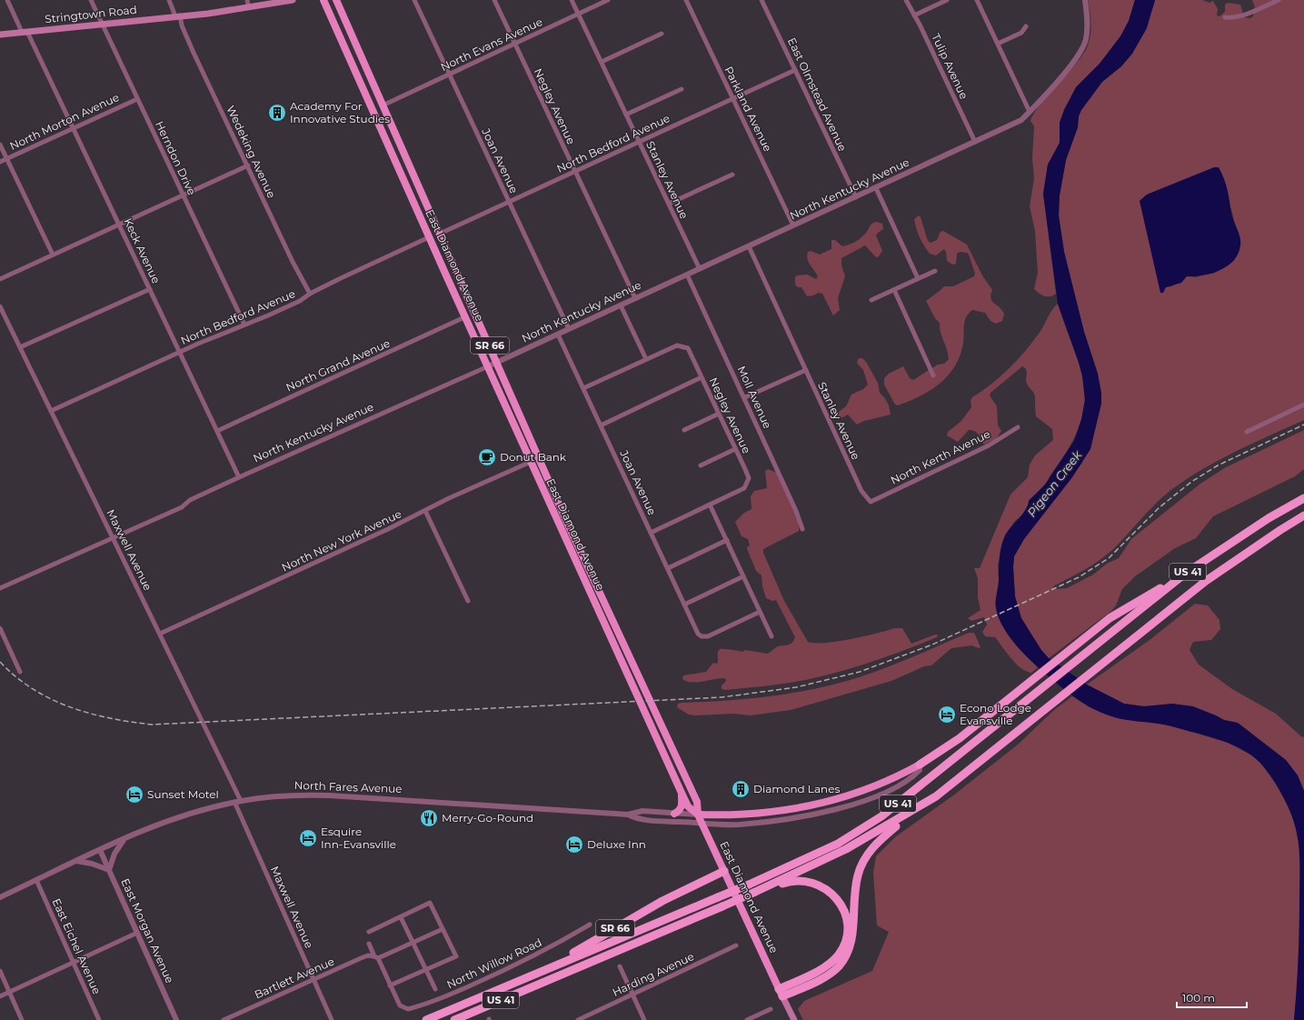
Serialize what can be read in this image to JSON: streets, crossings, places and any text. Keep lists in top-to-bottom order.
{
  "streets": {
    "highway": ["SR 66", "US 41"],
    "main road": ["Stringtown Road", "East Diamond Avenue", "North Fares Avenue"],
    "street": [
      "North Evans Avenue",
      "Tulip Avenue",
      "East Olmstead Avenue",
      "Negley Avenue",
      "Parkland Avenue",
      "North Morton Avenue",
      "North Bedford Avenue",
      "Wedeking Avenue",
      "Herndon Drive",
      "Joan Avenue",
      "Stanley Avenue",
      "North Kentucky Avenue",
      "Keck Avenue",
      "North Grand Avenue",
      "Moll Avenue",
      "North Kerth Avenue",
      "North New York Avenue",
      "Maxwell Avenue",
      "East Morgan Avenue",
      "East Eichel Avenue",
      "North Willow Road",
      "Harding Avenue",
      "Bartlett Avenue"
    ]
  },
  "crossings": [
    ["Stringtown Road", "Wedeking Avenue"],
    ["Stringtown Road", "Herndon Drive"],
    ["Stringtown Road", "Keck Avenue"],
    ["North Evans Avenue", "Negley Avenue"],
    ["North Evans Avenue", "Joan Avenue"],
    ["North Evans Avenue", "Stanley Avenue"],
    ["North Evans Avenue", "East Diamond Avenue"],
    ["Tulip Avenue", "North Kentucky Avenue"],
    ["East Olmstead Avenue", "North Bedford Avenue"],
    ["East Olmstead Avenue", "North Kentucky Avenue"],
    ["Negley Avenue", "North Bedford Avenue"],
    ["Negley Avenue", "North Kentucky Avenue"],
    ["Parkland Avenue", "North Bedford Avenue"],
    ["Parkland Avenue", "North Kentucky Avenue"],
    ["North Morton Avenue", "Herndon Drive"],
    ["North Morton Avenue", "Keck Avenue"],
    ["North Bedford Avenue", "Wedeking Avenue"],
    ["North Bedford Avenue", "Herndon Drive"],
    ["North Bedford Avenue", "Joan Avenue"],
    ["North Bedford Avenue", "Stanley Avenue"],
    ["North Bedford Avenue", "Keck Avenue"],
    ["North Bedford Avenue", "East Diamond Avenue"],
    ["North Bedford Avenue", "Maxwell Avenue"],
    ["Joan Avenue", "North Kentucky Avenue"],
    ["Stanley Avenue", "North Kentucky Avenue"],
    ["Stanley Avenue", "North Kerth Avenue"],
    ["North Kentucky Avenue", "Keck Avenue"],
    ["North Kentucky Avenue", "East Diamond Avenue"],
    ["North Kentucky Avenue", "Moll Avenue"],
    ["North Kentucky Avenue", "Maxwell Avenue"],
    ["Keck Avenue", "North Grand Avenue"],
    ["East Diamond Avenue", "SR 66"],
    ["East Diamond Avenue", "North Grand Avenue"],
    ["East Diamond Avenue", "North New York Avenue"],
    ["East Diamond Avenue", "North Fares Avenue"],
    ["SR 66", "US 41"],
    ["North New York Avenue", "Maxwell Avenue"],
    ["Maxwell Avenue", "North Fares Avenue"],
    ["Maxwell Avenue", "Bartlett Avenue"],
    ["North Fares Avenue", "East Morgan Avenue"],
    ["North Fares Avenue", "East Eichel Avenue"]
  ],
  "water": ["Pigeon Creek"],
  "places": {
    "building": ["Academy For Innovative Studies", "Diamond Lanes"],
    "cafe": ["Donut Bank"],
    "hotel": [
      "Econo Lodge Evansville",
      "Sunset Motel",
      "Esquire Inn-Evansville",
      "Deluxe Inn"
    ],
    "restaurant": ["Merry-Go-Round"]
  },
  "scale_bar": "100 m"
}
